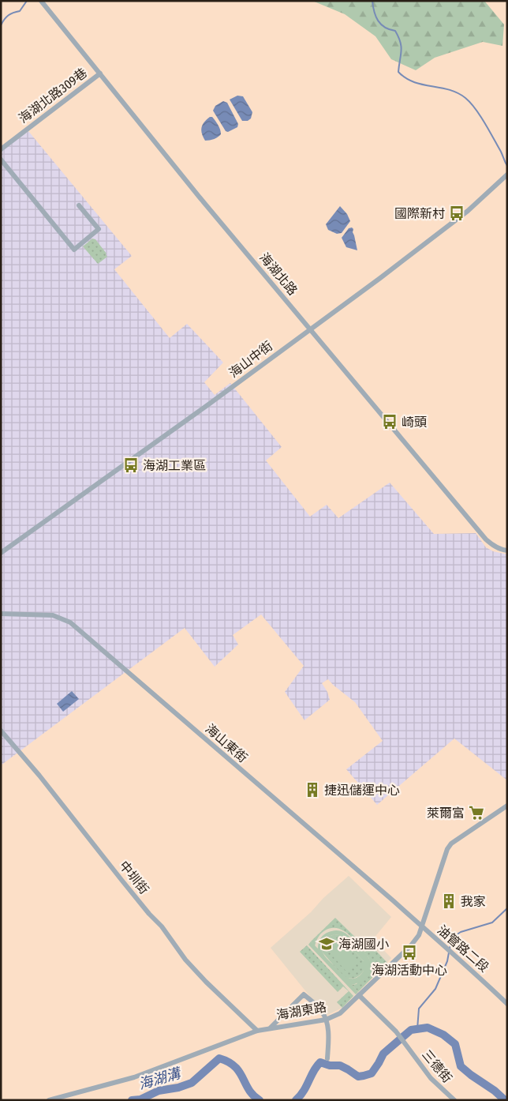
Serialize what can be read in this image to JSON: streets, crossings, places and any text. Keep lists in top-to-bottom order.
{
  "streets": {
    "street": [
      "海湖北路309巷",
      "海湖北路",
      "海山中街",
      "海山東街",
      "中圳街",
      "油管路二段",
      "海湖東路",
      "三德街"
    ]
  },
  "crossings": [
    ["海湖北路309巷", "海湖北路"],
    ["海湖北路", "海山中街"],
    ["海山東街", "油管路二段"],
    ["海山東街", "海湖東路"],
    ["中圳街", "海湖東路"],
    ["油管路二段", "海湖東路"],
    ["海湖東路", "三德街"]
  ],
  "water": ["海湖溝"],
  "places": {
    "bus stop": [
      "國際新村",
      "崎頭",
      "海湖工業區",
      "海湖活動中心"
    ],
    "building": ["捷迅儲運中心", "我家"],
    "supermarket": ["萊爾富"],
    "school or university": ["海湖國小"]
  }
}
